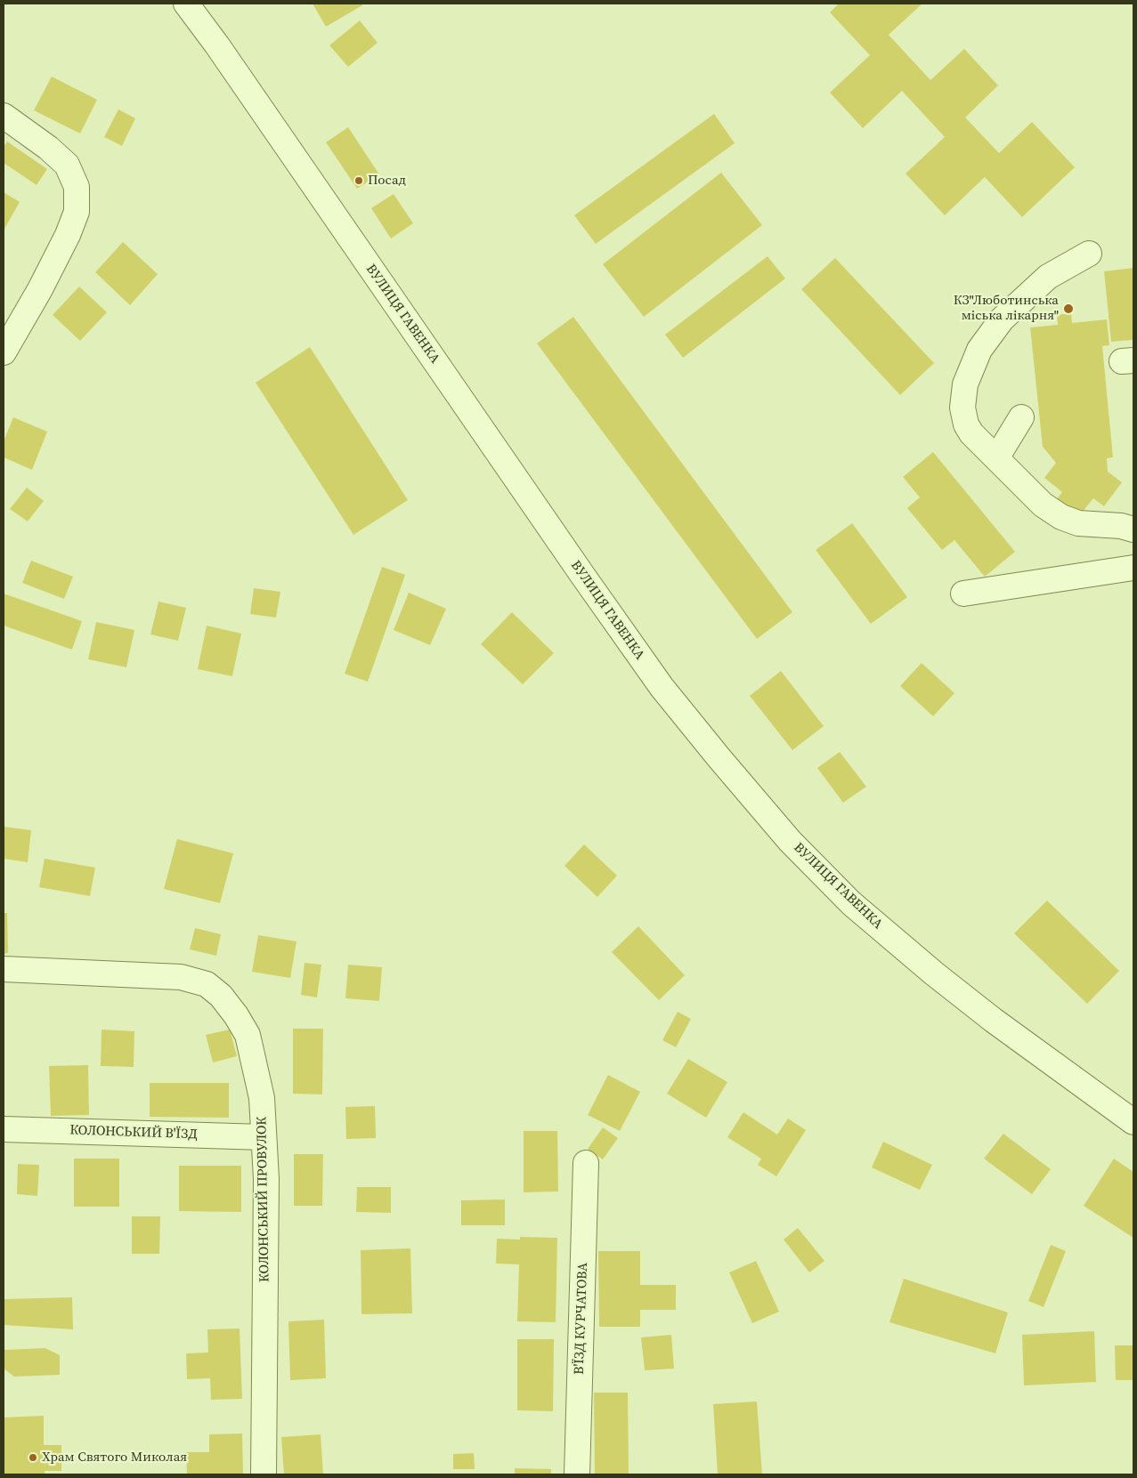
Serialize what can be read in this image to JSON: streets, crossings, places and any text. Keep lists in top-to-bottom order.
{
  "streets": {
    "street": [
      "ВУЛИЦЯ ГАВЕНКА",
      "КОЛОНСЬКИЙ В'ЇЗД",
      "КОЛОНСЬКИЙ ПРОВУЛОК",
      "В'ЇЗД КУРЧАТОВА"
    ]
  },
  "crossings": [
    ["КОЛОНСЬКИЙ В'ЇЗД", "КОЛОНСЬКИЙ ПРОВУЛОК"]
  ],
  "places": ["Посад", "КЗ\"Люботинська мiська лiкарня\"", "Храм Святого Миколая"]
}
